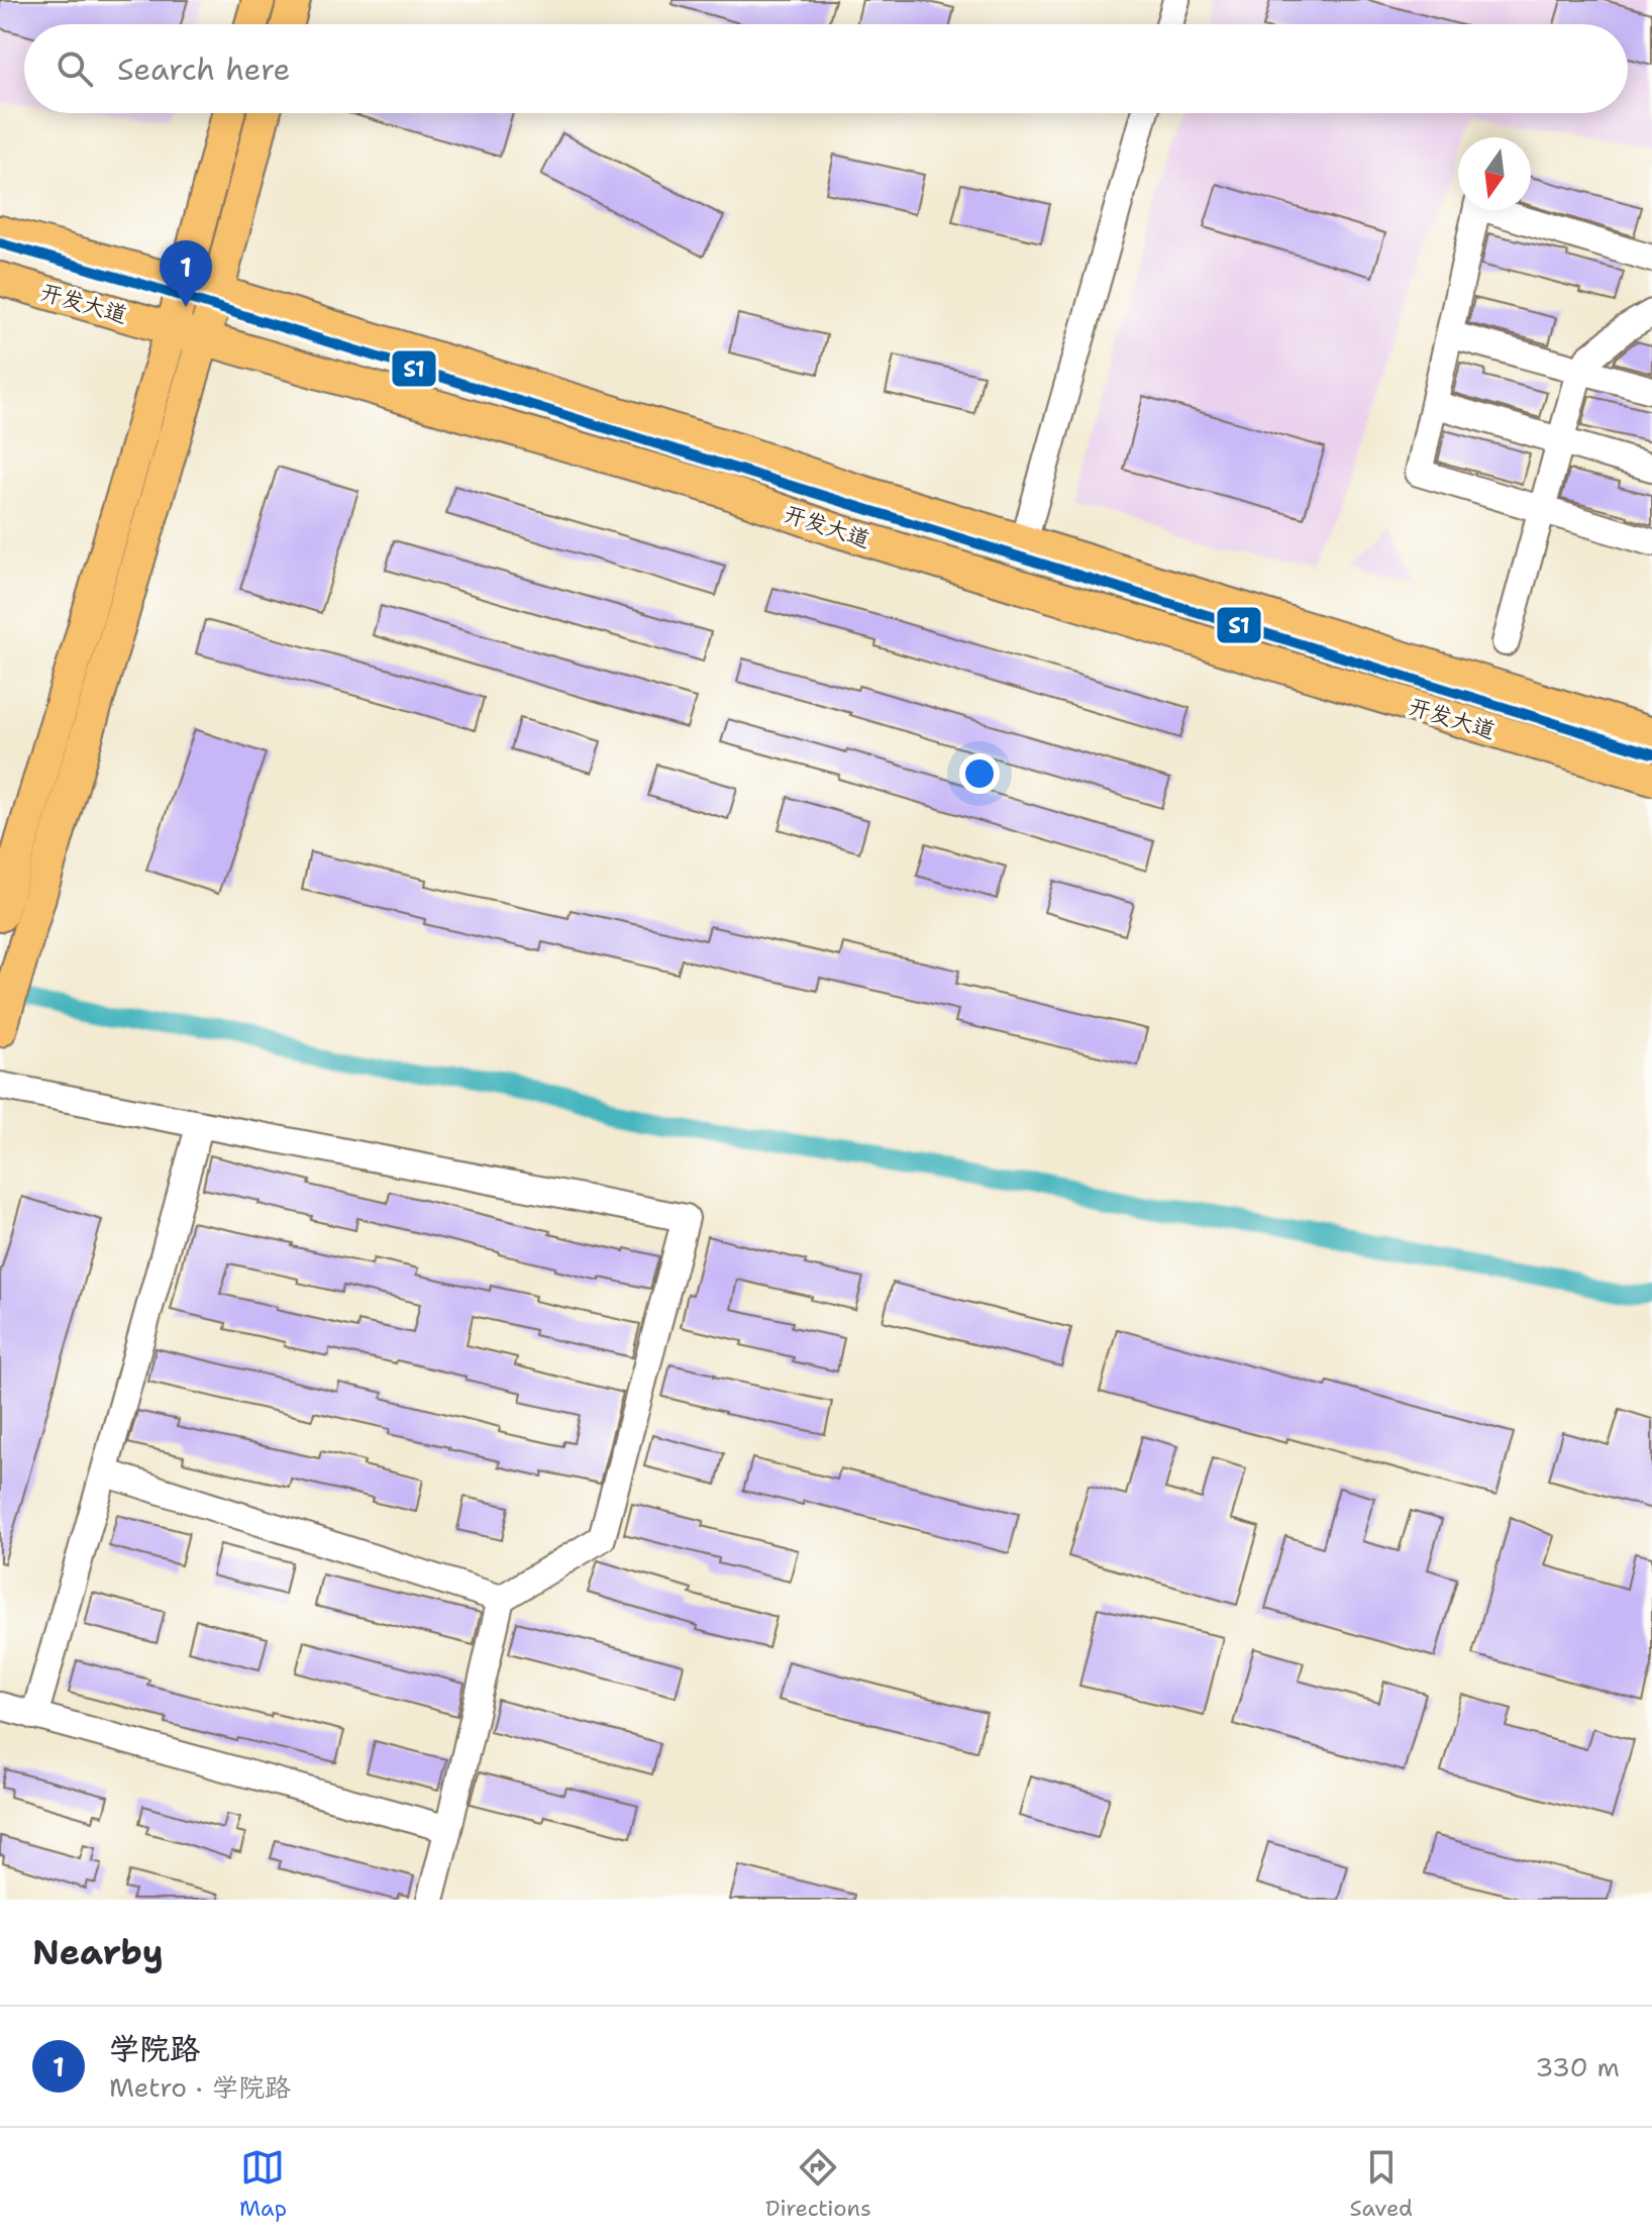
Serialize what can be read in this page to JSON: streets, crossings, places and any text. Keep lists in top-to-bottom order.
{
  "streets": {
    "main road": ["开发大道"]
  },
  "lines": ["transit line S1"],
  "north": "bottom",
  "page": {
    "search": "Search here",
    "pins": "1",
    "heading": "Nearby",
    "list": [
      {
        "mark": "1",
        "name": "学院路",
        "note": "Metro · 学院路",
        "value": "330 m"
      }
    ],
    "nav": ["Map", "Directions", "Saved"]
  }
}
